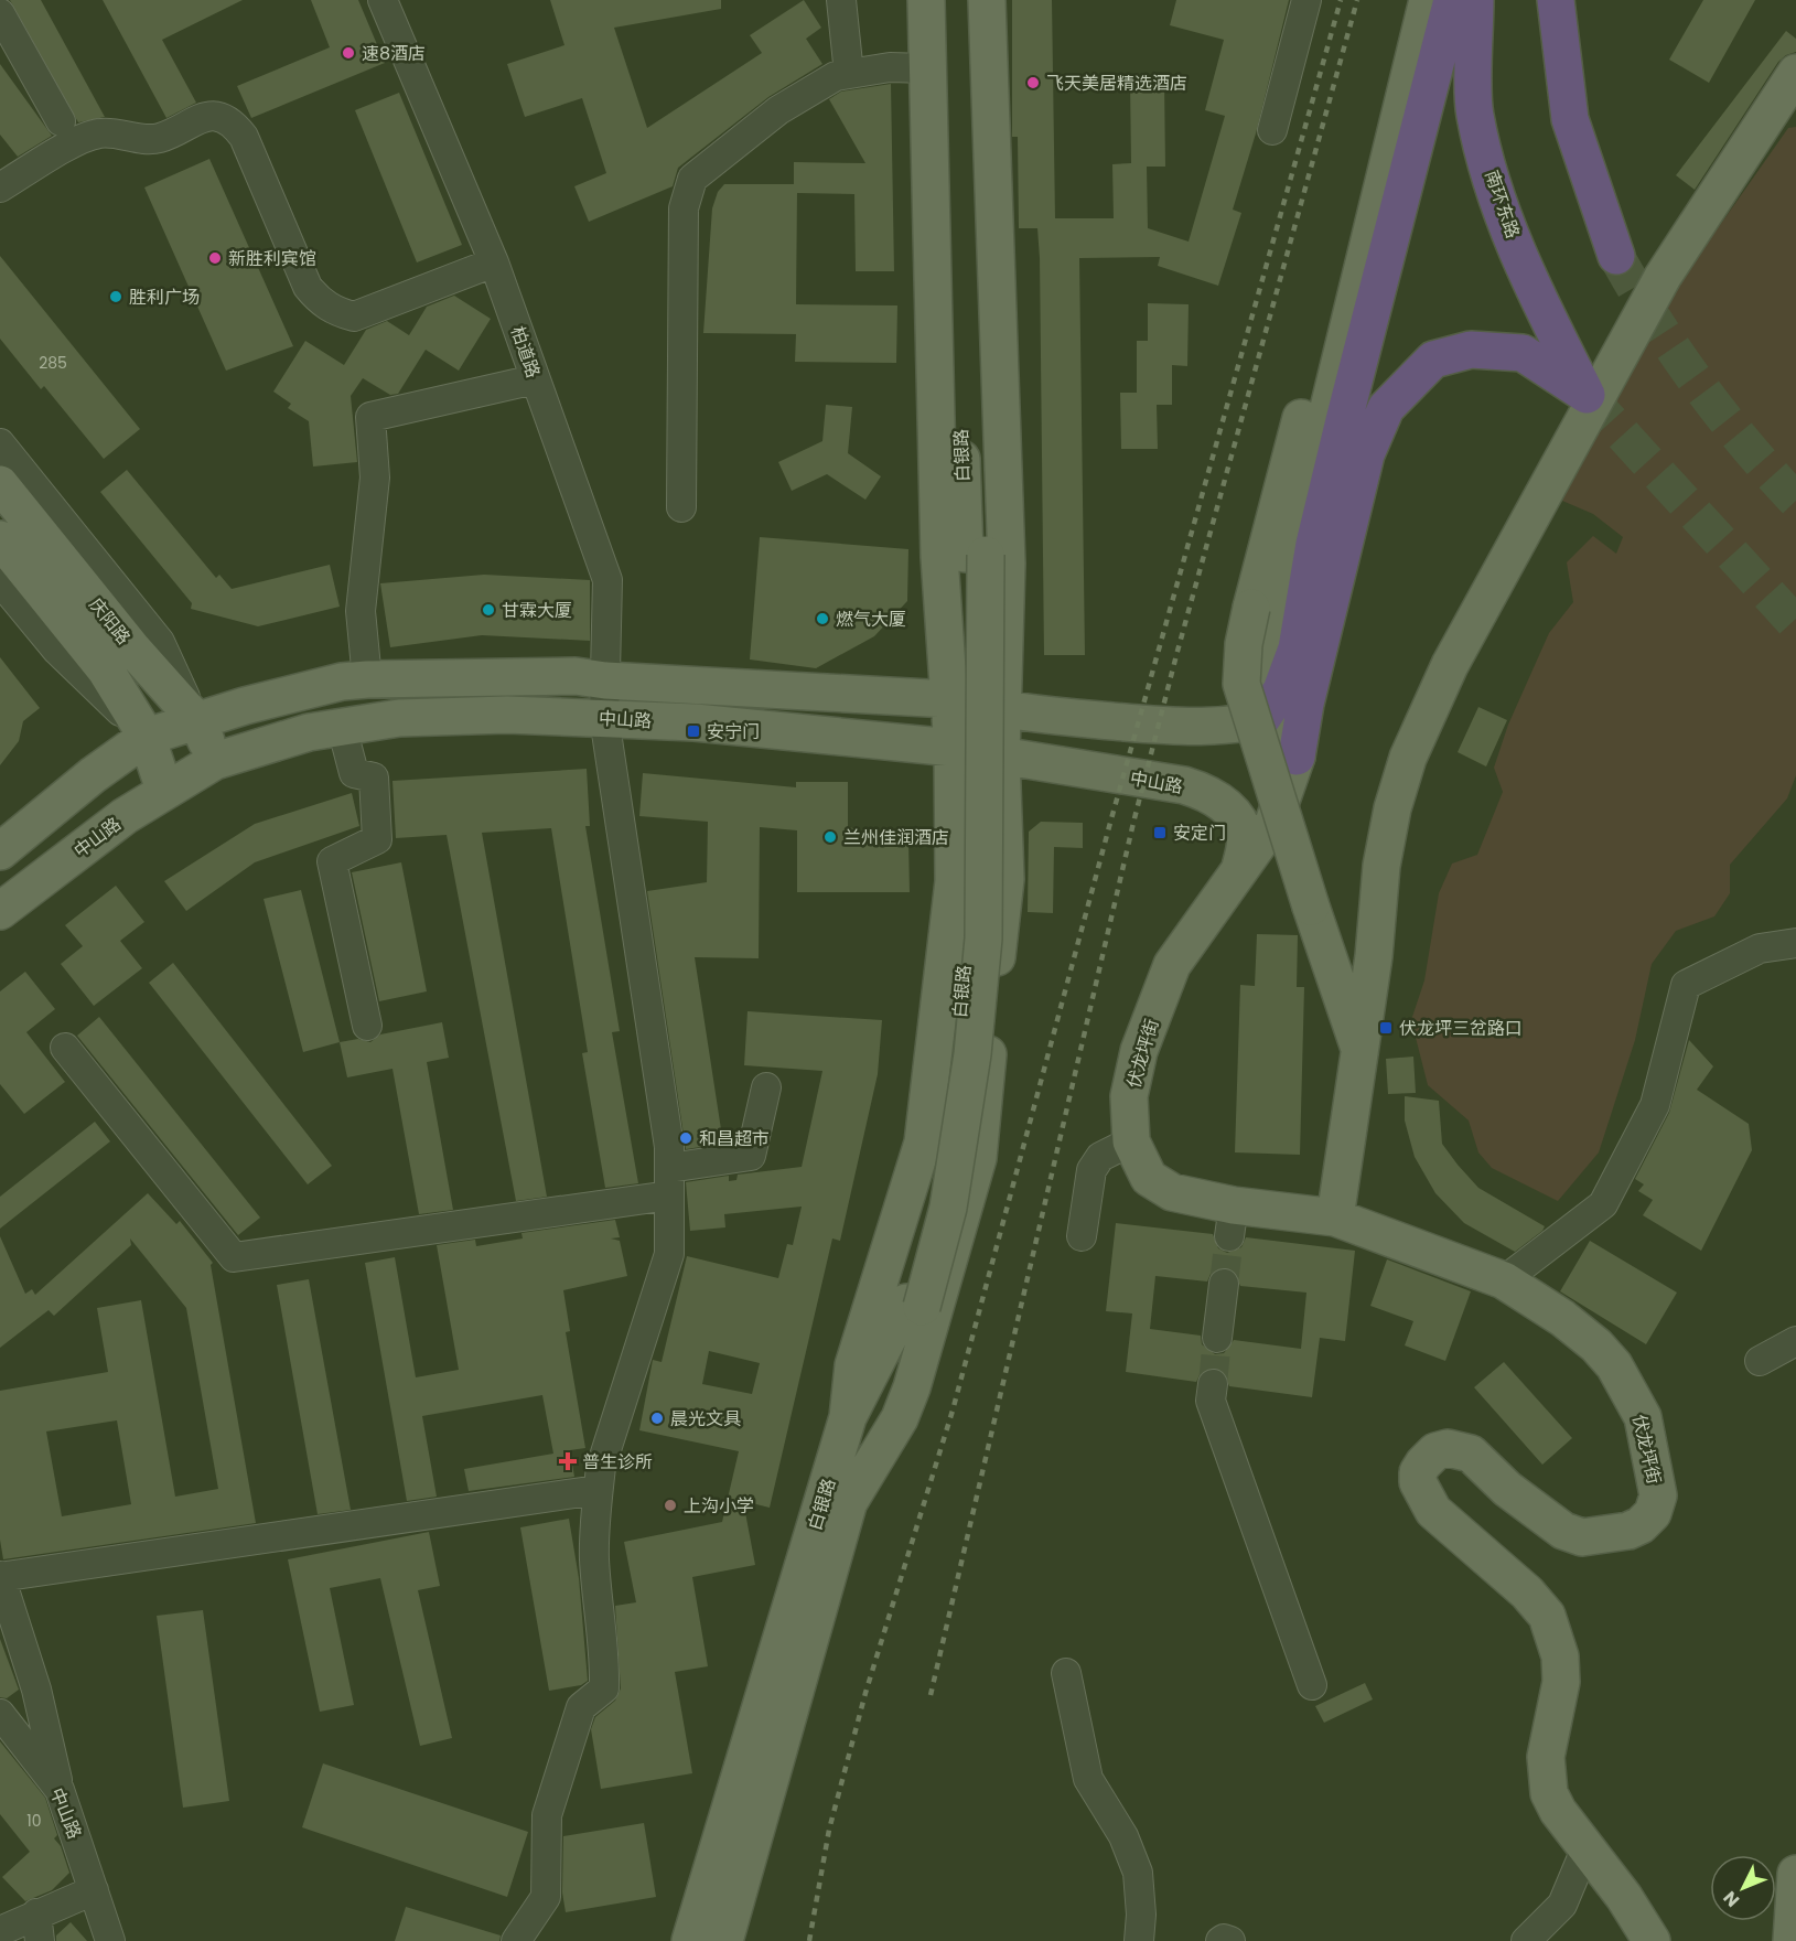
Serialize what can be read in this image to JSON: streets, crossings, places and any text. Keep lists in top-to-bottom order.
{
  "streets": {
    "highway": ["南环东路"],
    "main road": [
      "白银路",
      "庆阳路",
      "中山路",
      "伏龙坪街"
    ],
    "street": ["柏道路"]
  },
  "crossings": [
    ["南环东路", "中山路"],
    ["南环东路", "伏龙坪街"],
    ["柏道路", "中山路"],
    ["庆阳路", "中山路"],
    ["中山路", "伏龙坪街"]
  ],
  "places": {
    "other": [
      "速8酒店",
      "飞天美居精选酒店",
      "新胜利宾馆",
      "胜利广场",
      "甘霖大厦",
      "燃气大厦",
      "兰州佳润酒店",
      "和昌超市",
      "晨光文具",
      "上沟小学"
    ],
    "transit": ["安宁门", "安定门", "伏龙坪三岔路口"],
    "health": ["普生诊所"]
  },
  "house_numbers": ["285", "10"],
  "north": "bottom left"
}
